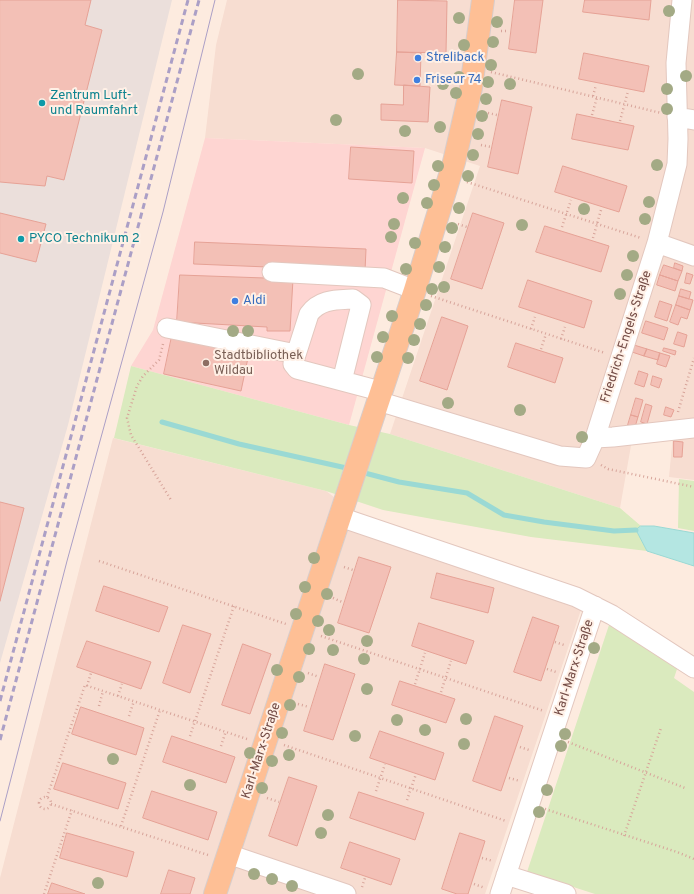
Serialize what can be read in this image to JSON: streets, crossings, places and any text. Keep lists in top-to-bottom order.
{
  "streets": {
    "main road": ["Karl-Marx-Straße"],
    "street": ["Friedrich-Engels-Straße"]
  },
  "places": [
    "Streliback",
    "Friseur 74",
    "Zentrum Luft- und Raumfahrt",
    "PYCO Technikum 2",
    "Aldi",
    "Stadtbibliothek Wildau"
  ]
}
